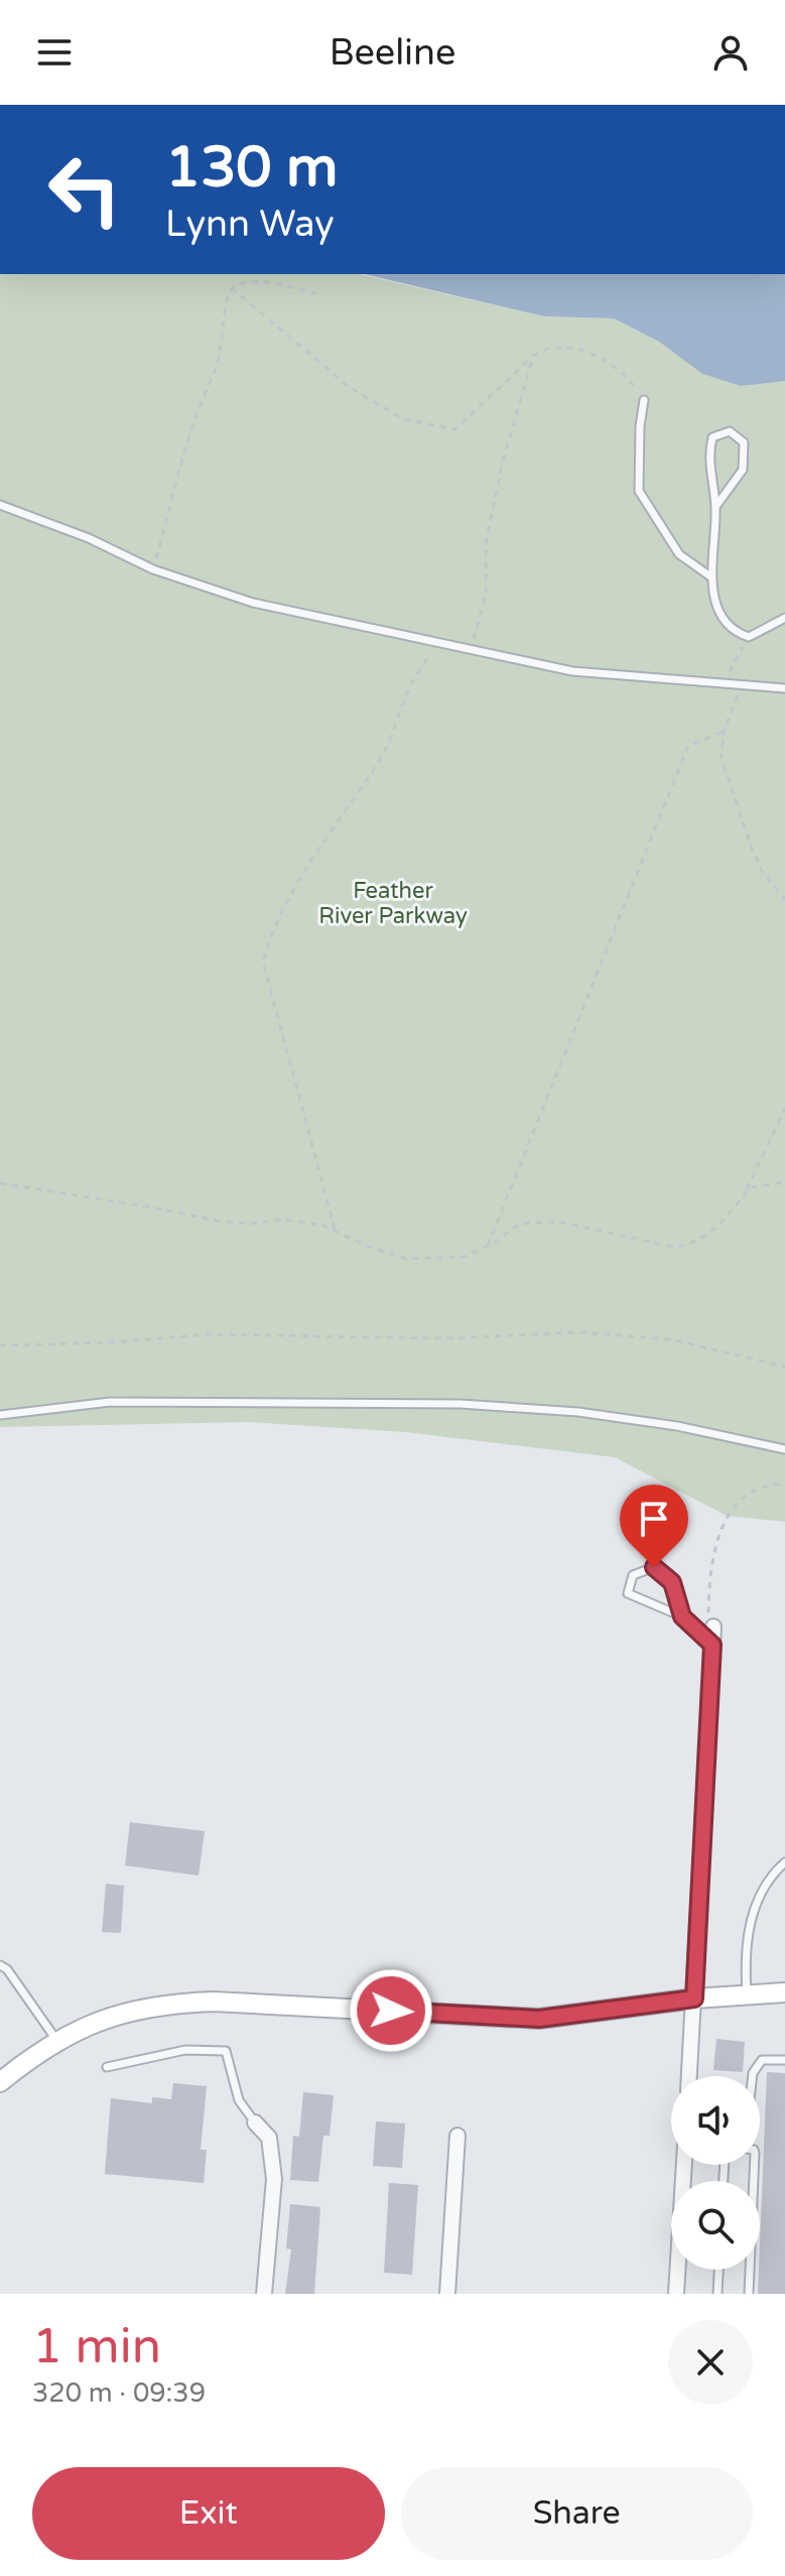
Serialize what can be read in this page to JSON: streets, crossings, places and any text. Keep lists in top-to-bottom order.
{
  "parks": ["Feather River Parkway"],
  "page": {
    "header": "Beeline",
    "turn": ["130 m", "Lynn Way"],
    "heading": ["1 min", "320 m · 09:39"],
    "buttons": ["Exit", "Share"]
  }
}
